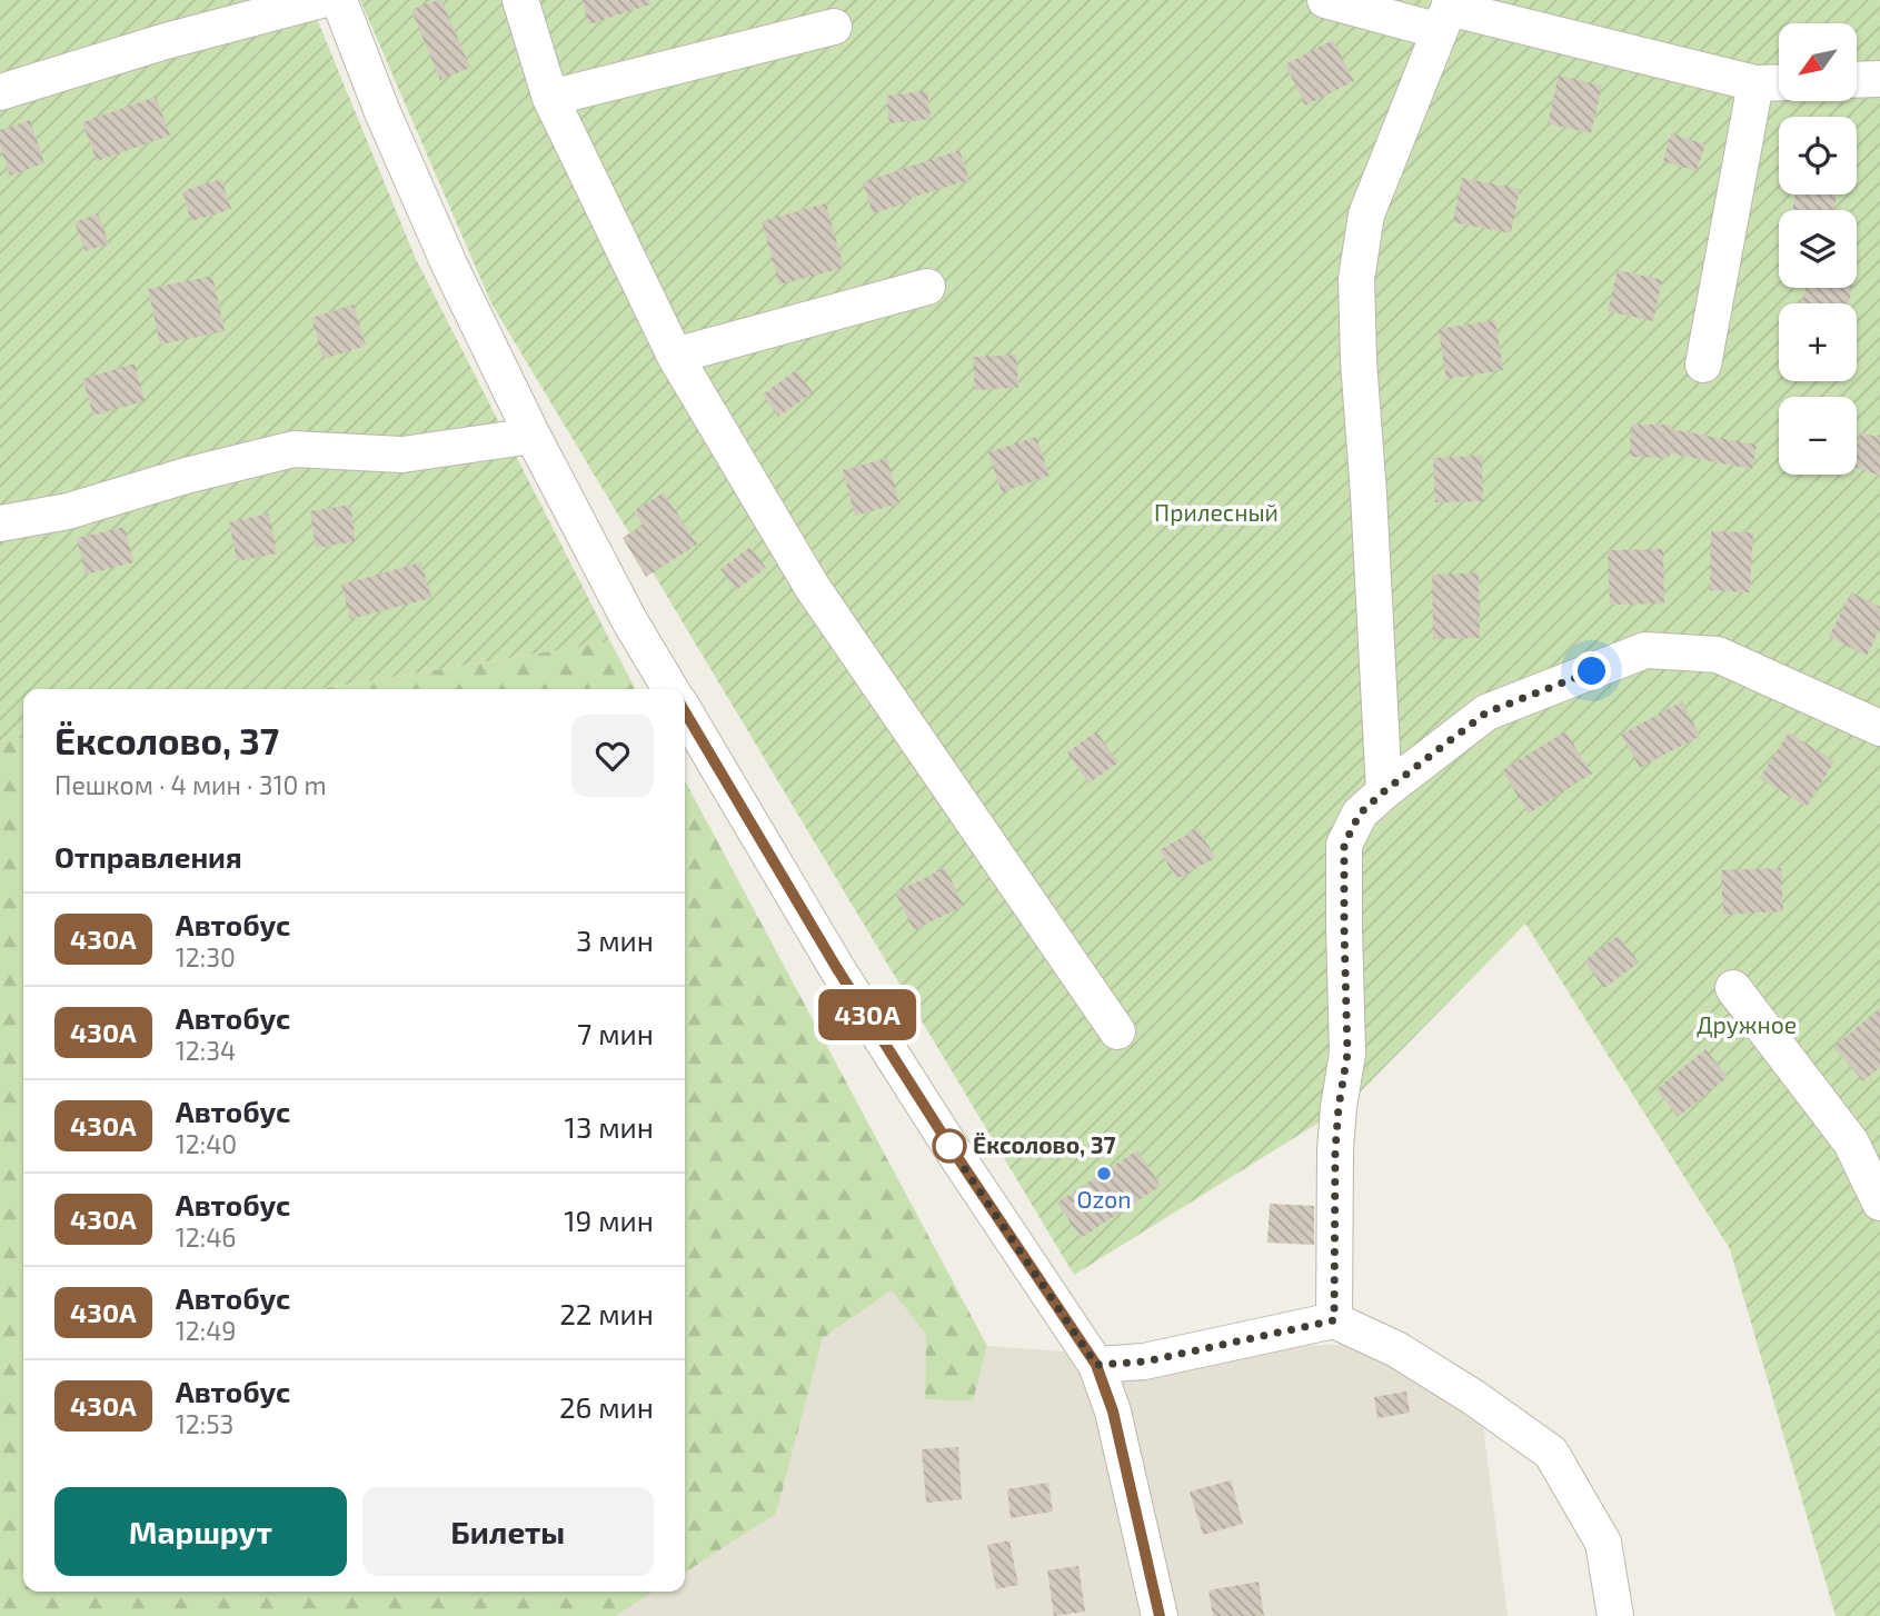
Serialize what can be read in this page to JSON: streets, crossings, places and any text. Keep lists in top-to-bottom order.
{
  "parks": ["Прилесный", "Дружное"],
  "places": ["Ёксолово, 37", "Ozon"],
  "lines": ["bus line 430А"],
  "north": "bottom left",
  "page": {
    "on_map": "430А",
    "map_buttons": ["+", "−"],
    "heading": [
      ["Ёксолово, 37", "Пешком · 4 мин · 310 m"],
      "Отправления"
    ],
    "list": [
      {
        "mark": "430А",
        "name": "Автобус",
        "note": "12:30",
        "value": "3 мин"
      },
      {
        "mark": "430А",
        "name": "Автобус",
        "note": "12:34",
        "value": "7 мин"
      },
      {
        "mark": "430А",
        "name": "Автобус",
        "note": "12:40",
        "value": "13 мин"
      },
      {
        "mark": "430А",
        "name": "Автобус",
        "note": "12:46",
        "value": "19 мин"
      },
      {
        "mark": "430А",
        "name": "Автобус",
        "note": "12:49",
        "value": "22 мин"
      },
      {
        "mark": "430А",
        "name": "Автобус",
        "note": "12:53",
        "value": "26 мин"
      }
    ],
    "buttons": ["Маршрут", "Билеты"]
  }
}
